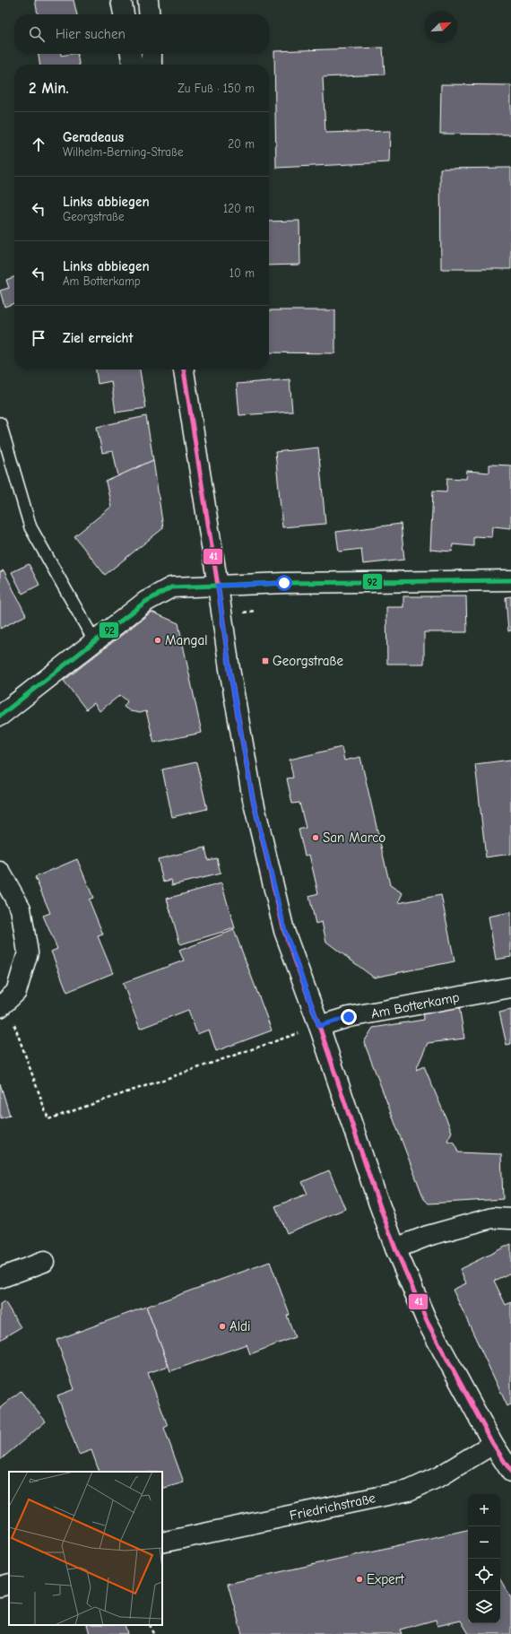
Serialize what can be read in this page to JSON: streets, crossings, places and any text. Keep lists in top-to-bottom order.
{
  "streets": {
    "street": ["Am Botterkamp", "Friedrichstraße"]
  },
  "places": {
    "other": [
      "Mangal",
      "San Marco",
      "Aldi",
      "Expert"
    ],
    "transit": ["Georgstraße"]
  },
  "lines": ["transit line 41", "transit line 92"],
  "north": "top right",
  "page": {
    "search": "Hier suchen",
    "heading": ["2 Min.", "Zu Fuß · 150 m"],
    "list": [
      ["Geradeaus", "Wilhelm-Berning-Straße", "20 m"],
      ["Links abbiegen", "Georgstraße", "120 m"],
      ["Links abbiegen", "Am Botterkamp", "10 m"],
      "Ziel erreicht"
    ],
    "map_buttons": ["+", "−"]
  }
}
